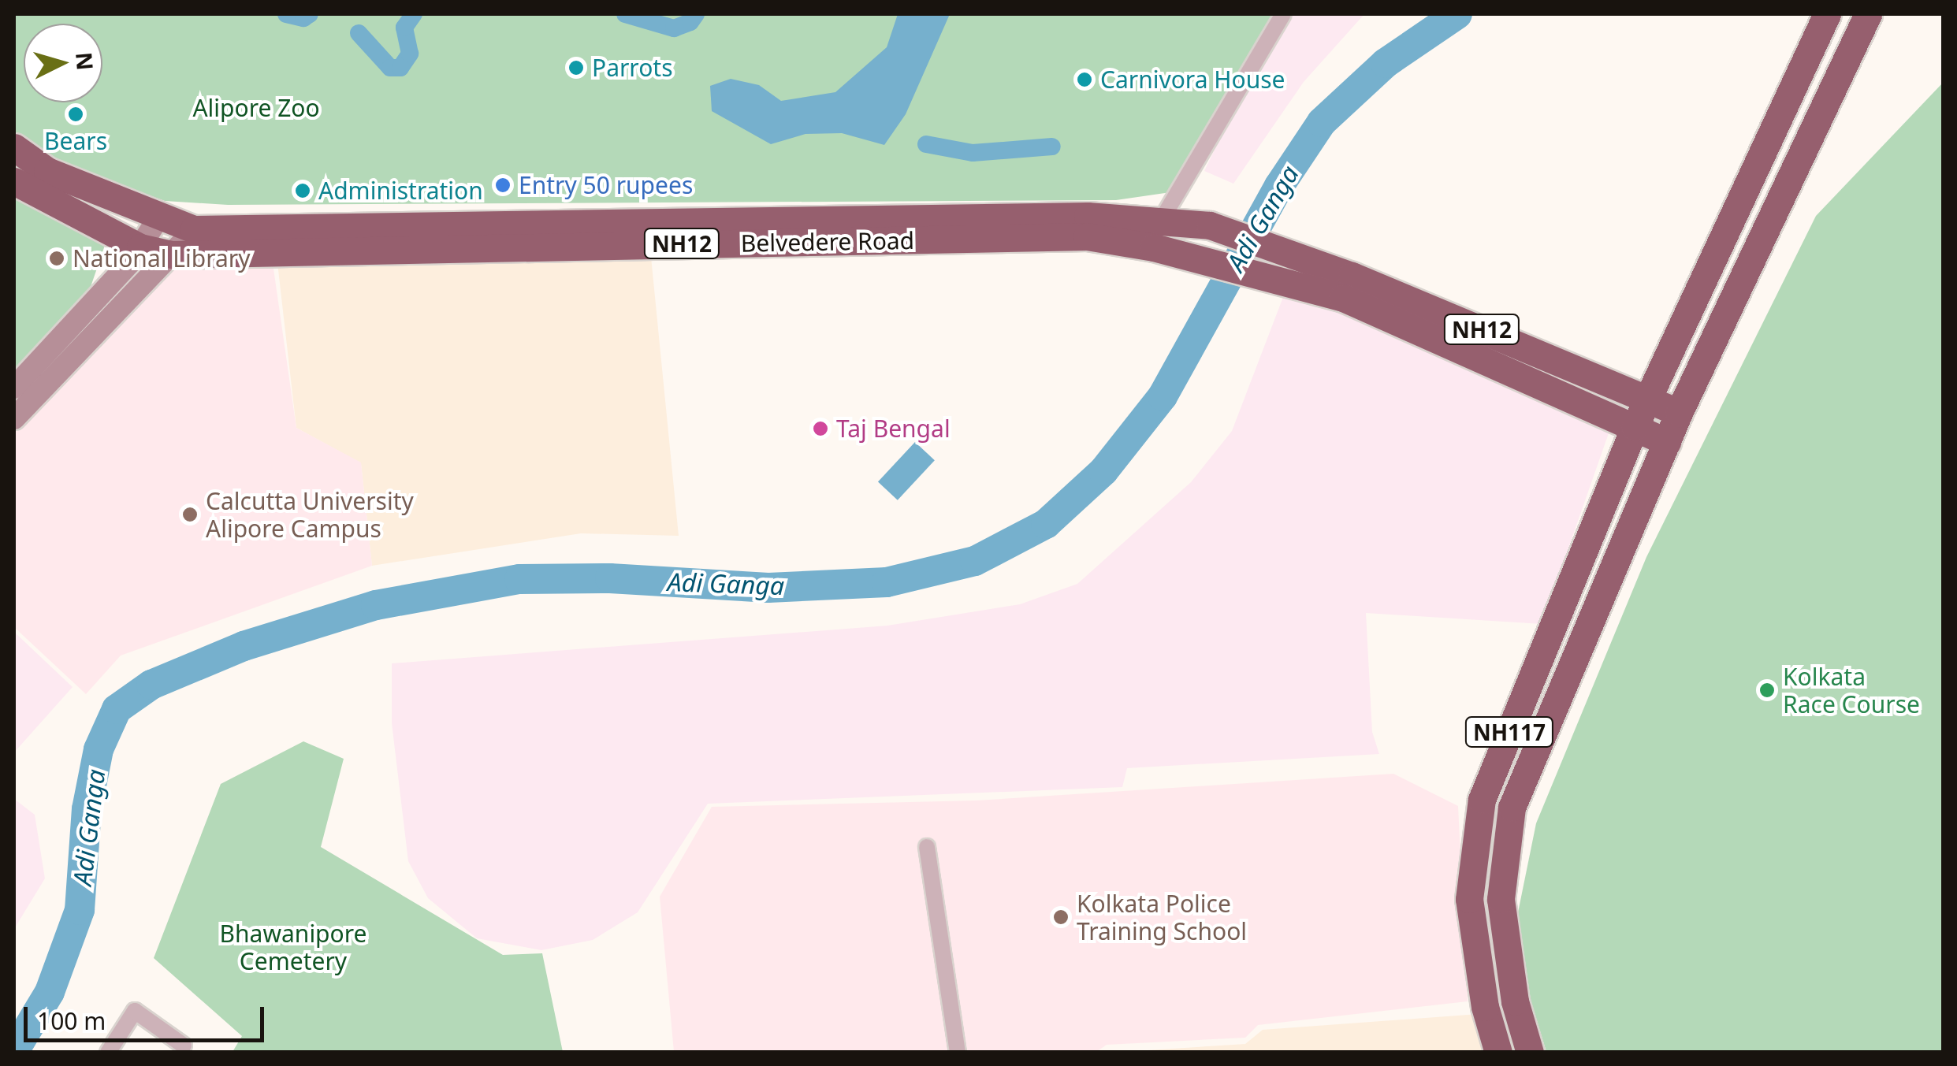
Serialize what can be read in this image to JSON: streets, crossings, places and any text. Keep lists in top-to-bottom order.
{
  "streets": {
    "highway": ["Belvedere Road", "NH12", "NH117"]
  },
  "crossings": [
    ["Belvedere Road", "NH12"],
    ["Belvedere Road", "NH117"]
  ],
  "water": ["Adi Ganga"],
  "parks": ["Alipore Zoo", "Bhawanipore Cemetery"],
  "places": [
    "Parrots",
    "Carnivora House",
    "Bears",
    "Entry 50 rupees",
    "Administration",
    "National Library",
    "Taj Bengal",
    "Calcutta University Alipore Campus",
    "Kolkata Race Course",
    "Kolkata Police Training School"
  ],
  "scale_bar": "100 m",
  "north": "right"
}
